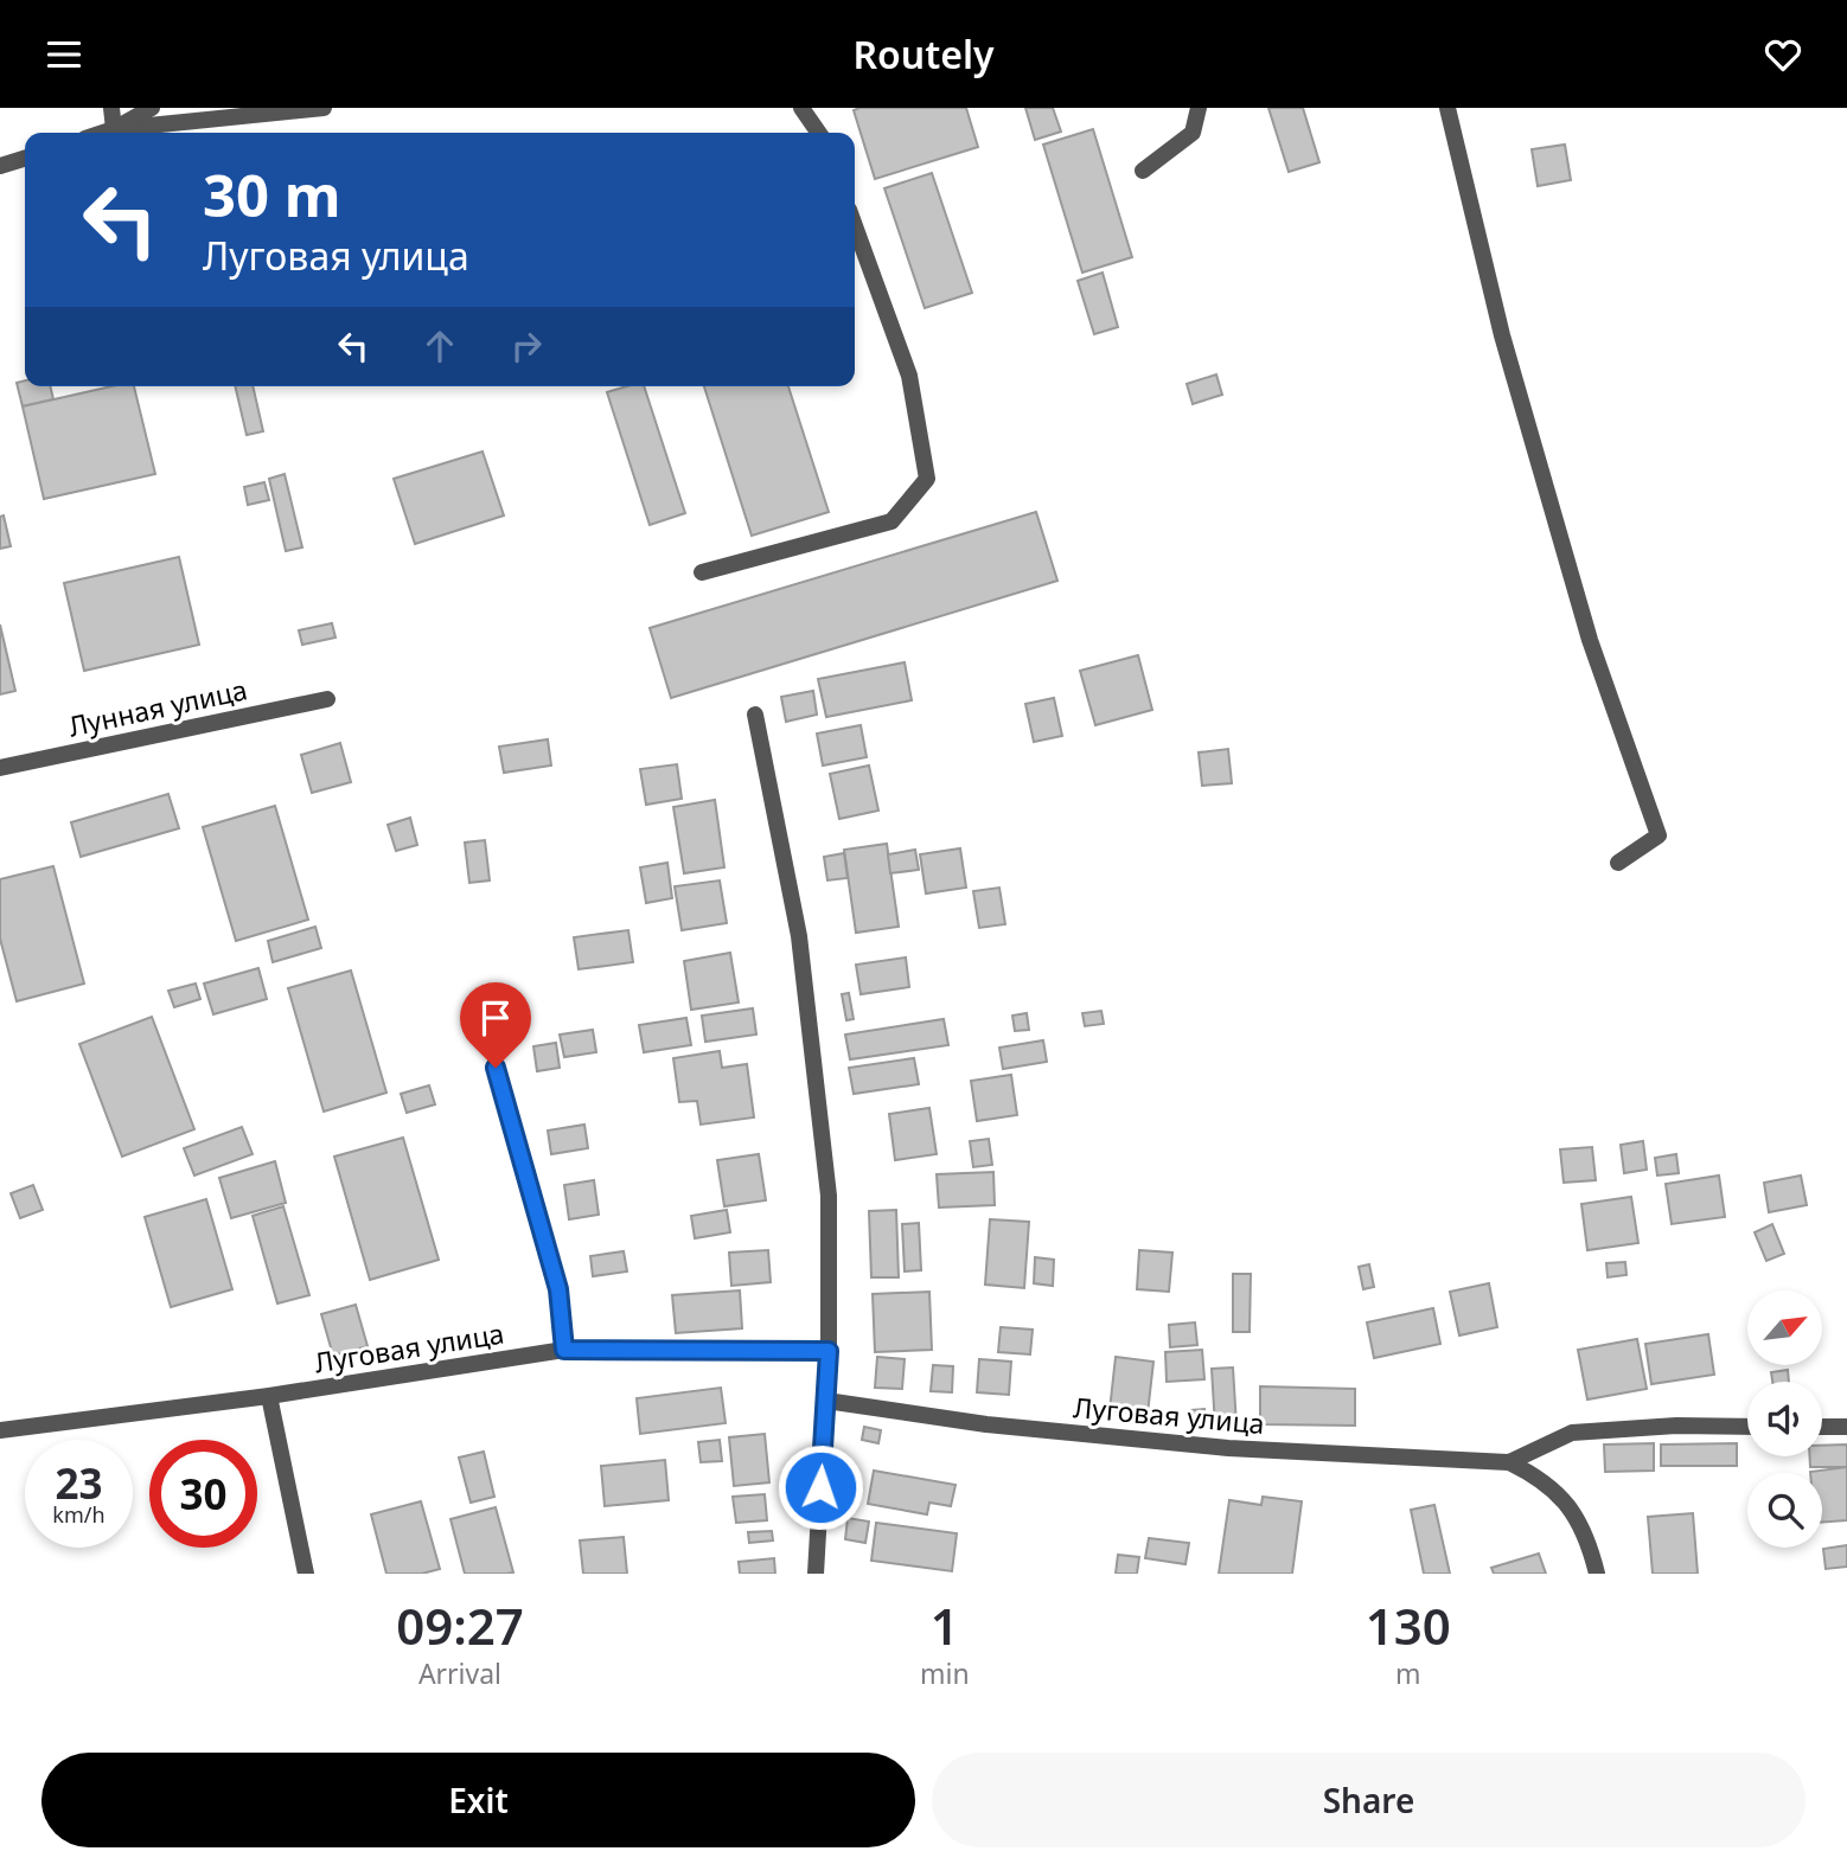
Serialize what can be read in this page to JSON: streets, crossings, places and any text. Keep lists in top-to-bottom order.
{
  "streets": {
    "street": ["Лунная улица", "Луговая улица"]
  },
  "north": "top right",
  "page": {
    "header": "Routely",
    "turn": ["30 m", "Луговая улица"],
    "speed": "23 km/h",
    "limit": "30",
    "eta": [
      "09:27",
      "Arrival",
      "1",
      "min",
      "130",
      "m"
    ],
    "buttons": ["Exit", "Share"]
  }
}
